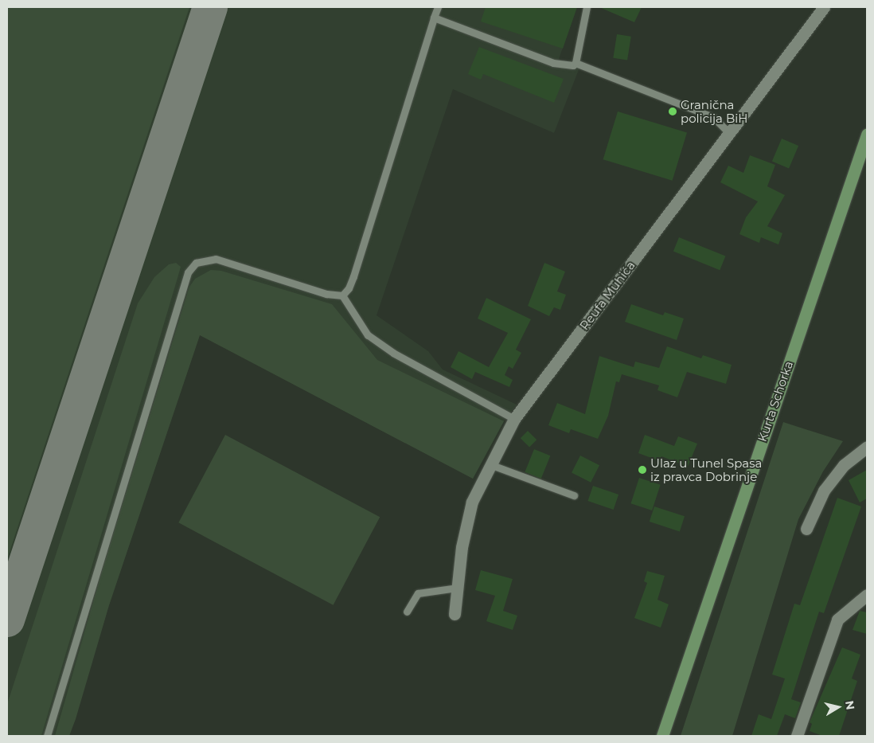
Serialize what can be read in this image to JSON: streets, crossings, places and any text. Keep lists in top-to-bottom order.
{
  "streets": {
    "main road": ["Kurta Schorka"],
    "street": ["Reufa Muhića"]
  },
  "places": ["Granična policija BiH", "Ulaz u Tunel Spasa iz pravca Dobrinje"],
  "north": "right"
}
